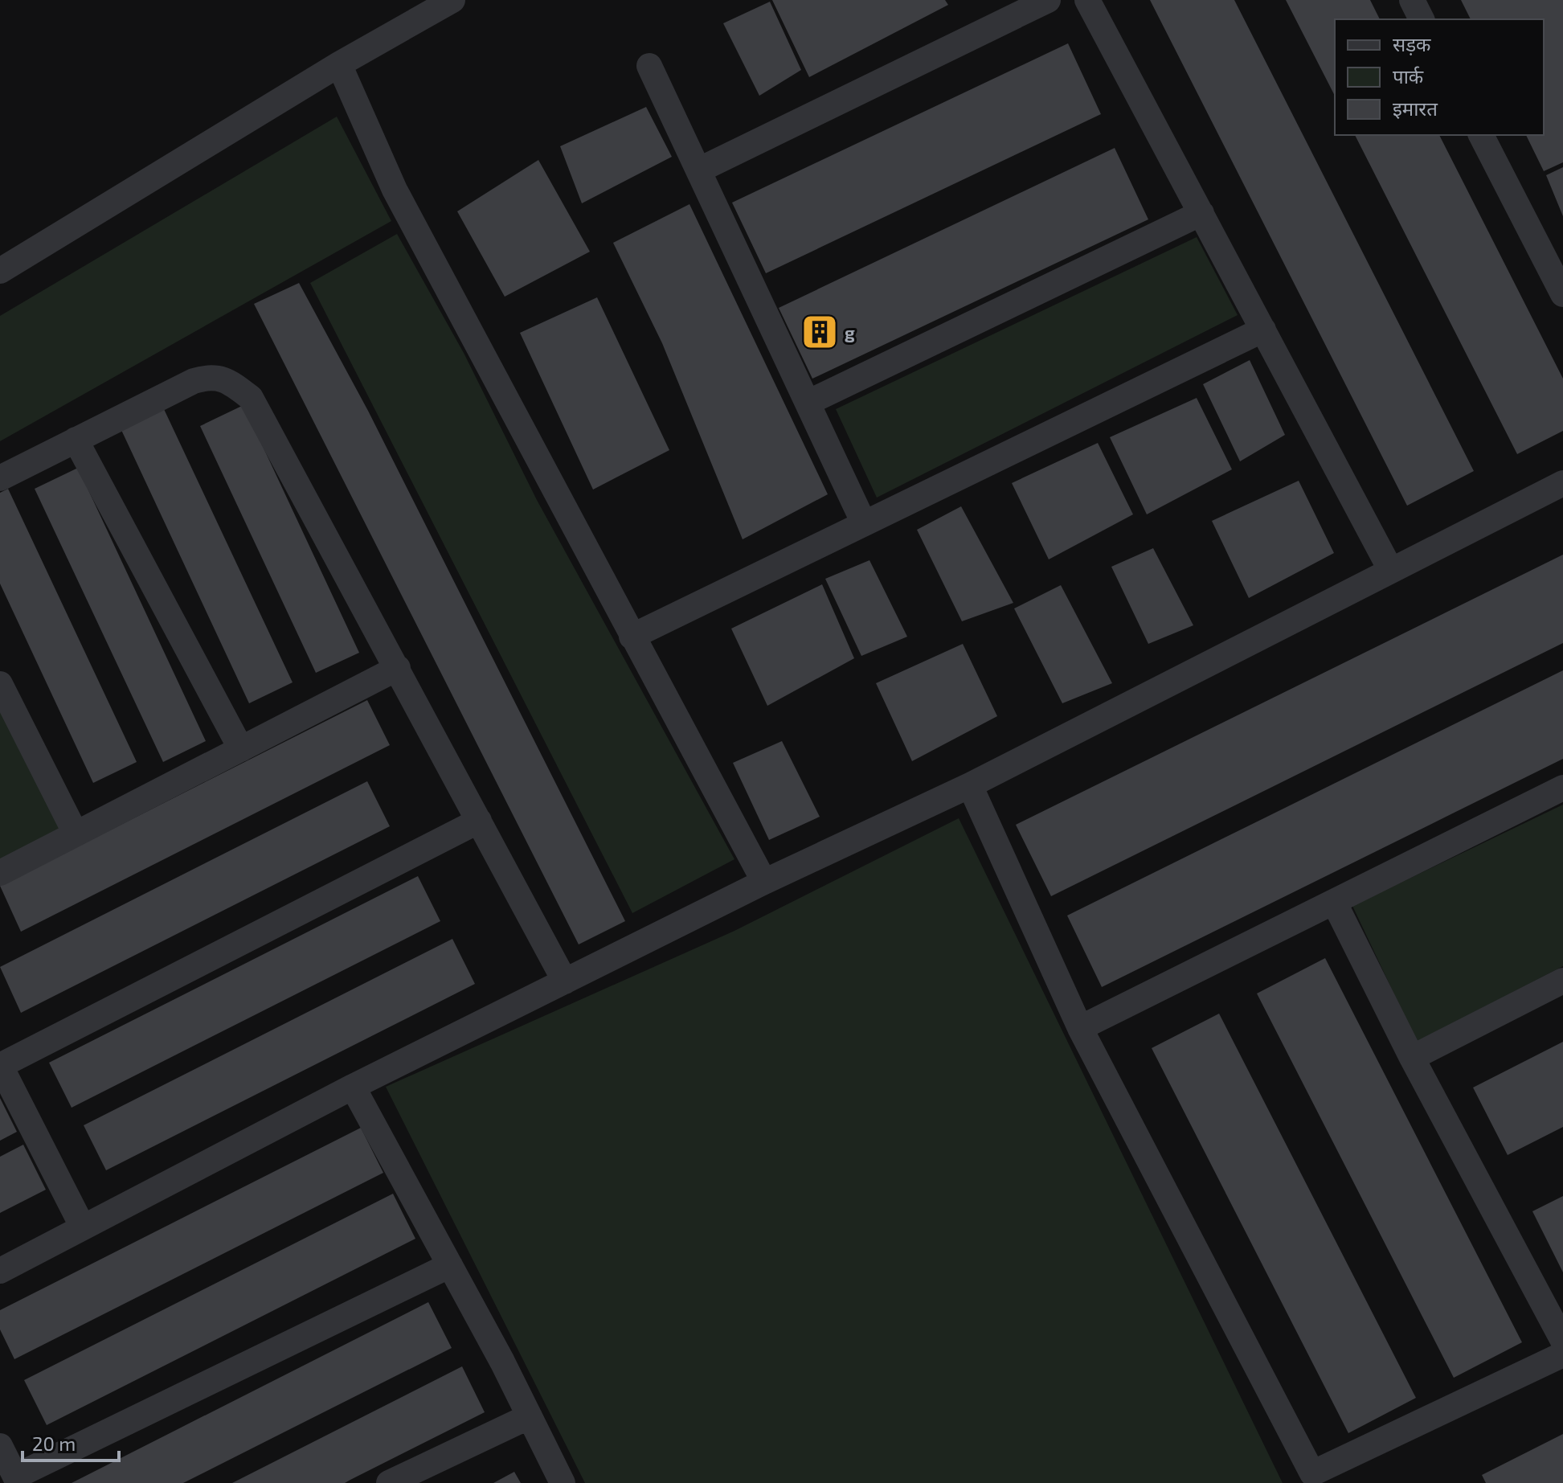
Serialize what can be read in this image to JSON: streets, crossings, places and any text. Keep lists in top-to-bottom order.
{
  "places": {
    "building": ["g"]
  },
  "legend": ["सड़क", "पार्क", "इमारत"],
  "scale_bar": "20 m"
}
